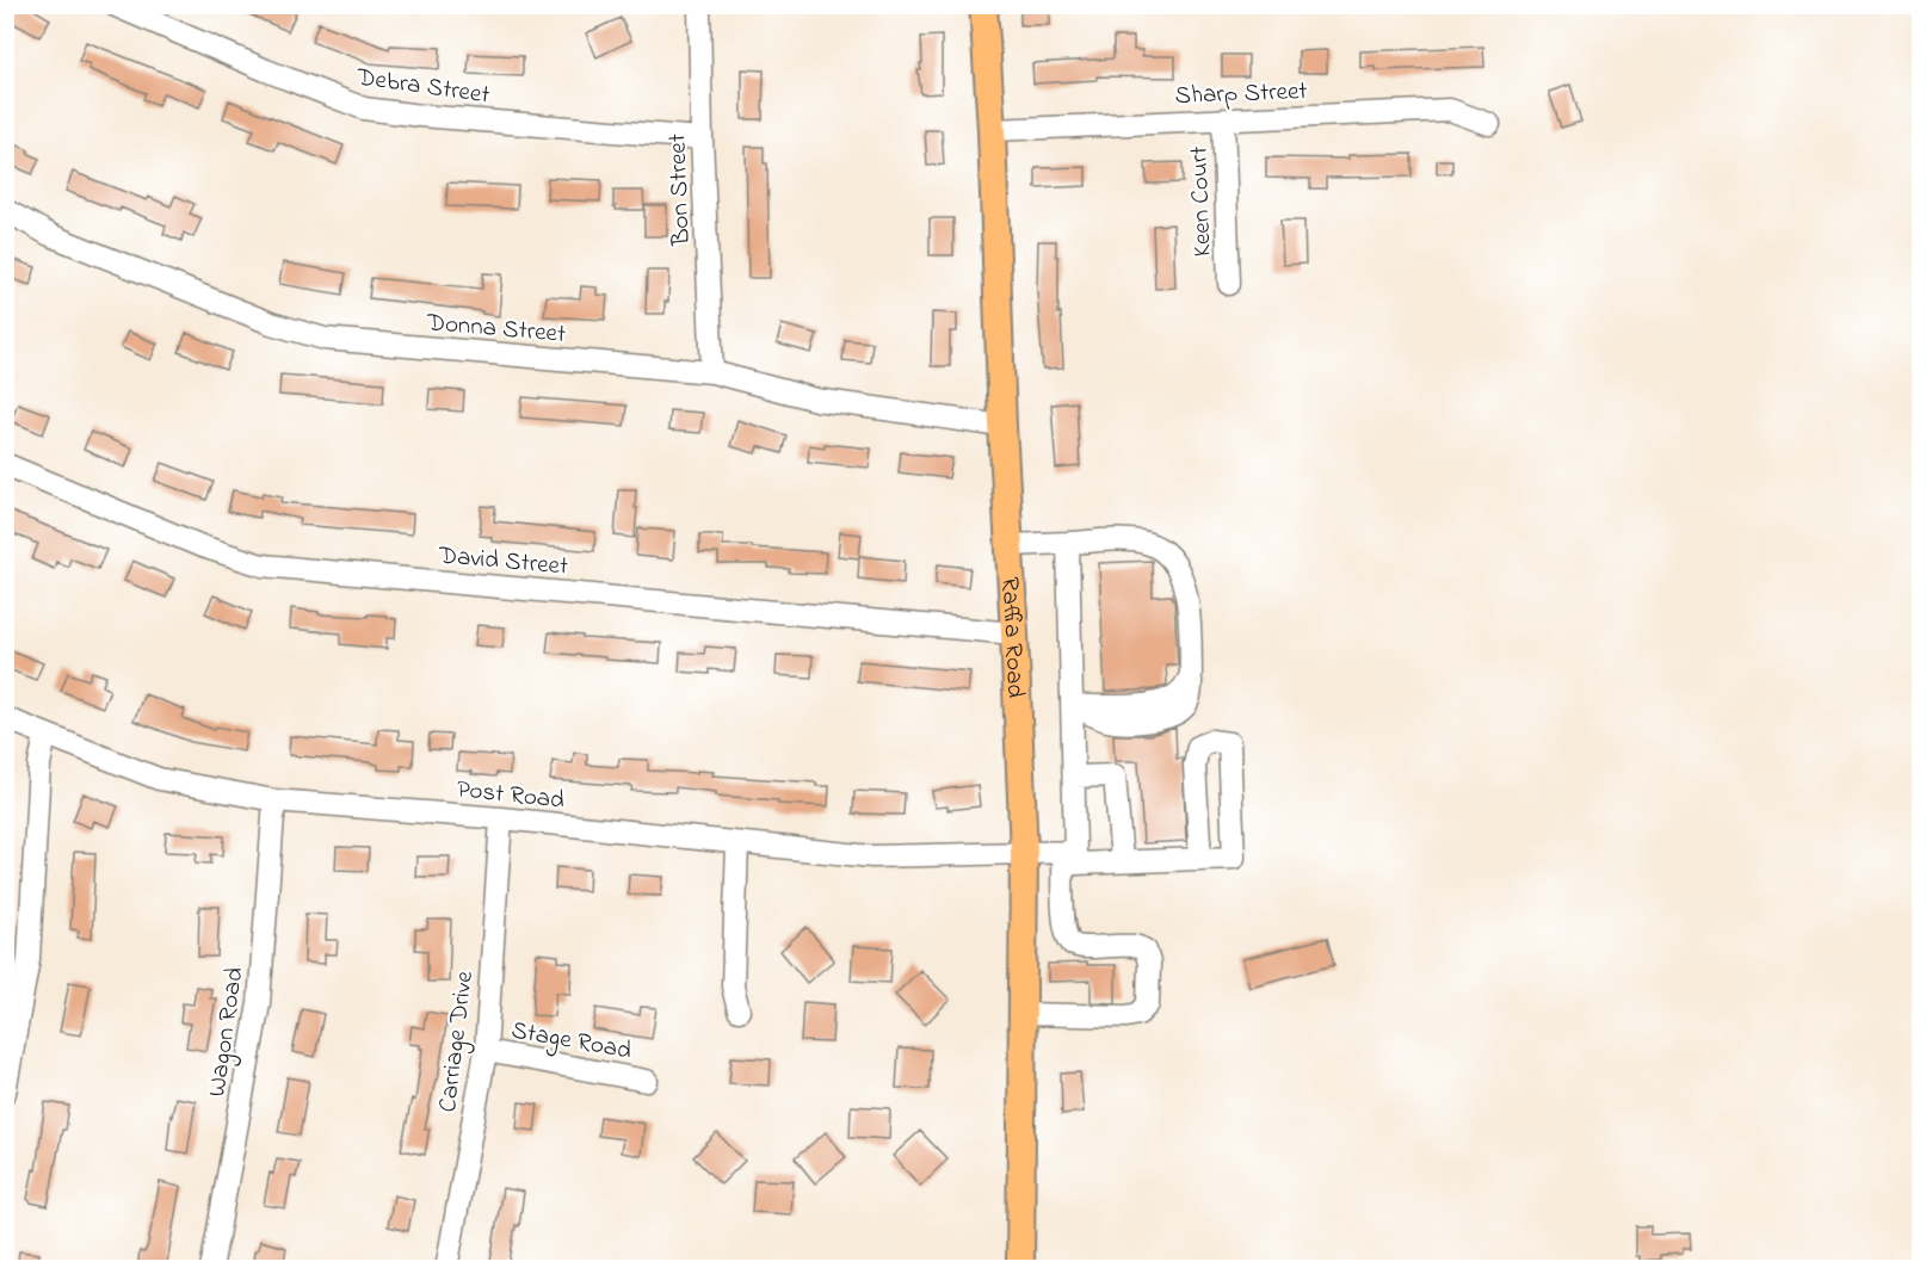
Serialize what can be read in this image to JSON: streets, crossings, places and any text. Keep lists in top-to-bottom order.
{
  "streets": {
    "main road": ["Raffia Road"],
    "street": [
      "Debra Street",
      "Sharp Street",
      "Bon Street",
      "Keen Court",
      "Donna Street",
      "David Street",
      "Post Road",
      "Wagon Road",
      "Stage Road",
      "Carriage Drive"
    ]
  },
  "crossings": [
    ["Debra Street", "Bon Street"],
    ["Sharp Street", "Keen Court"],
    ["Sharp Street", "Raffia Road"],
    ["Bon Street", "Donna Street"],
    ["Donna Street", "Raffia Road"],
    ["David Street", "Raffia Road"],
    ["Raffia Road", "Post Road"],
    ["Post Road", "Wagon Road"],
    ["Post Road", "Carriage Drive"],
    ["Stage Road", "Carriage Drive"]
  ]
}
